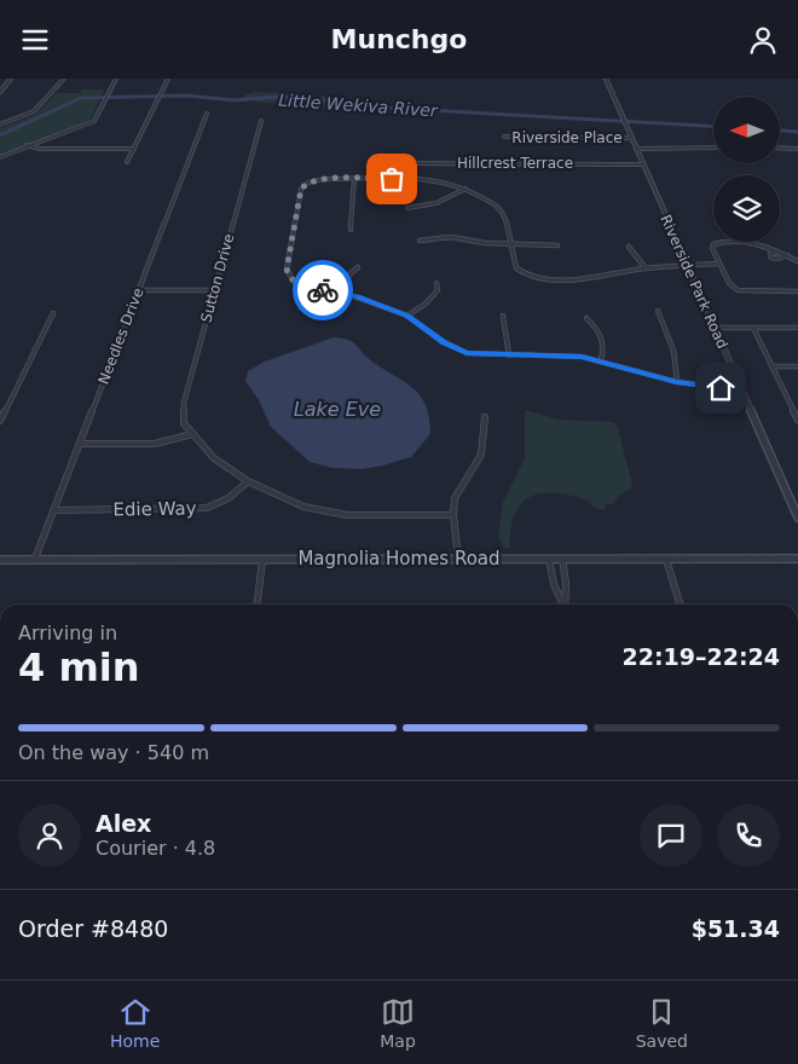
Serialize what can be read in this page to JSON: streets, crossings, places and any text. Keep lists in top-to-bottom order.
{
  "streets": {
    "street": [
      "Riverside Place",
      "Hillcrest Terrace",
      "Sutton Drive",
      "Riverside Park Road",
      "Needles Drive",
      "Edie Way",
      "Magnolia Homes Road"
    ]
  },
  "crossings": [
    ["Riverside Place", "Riverside Park Road"],
    ["Hillcrest Terrace", "Riverside Park Road"],
    ["Needles Drive", "Edie Way"],
    ["Needles Drive", "Magnolia Homes Road"]
  ],
  "water": ["Little Wekiva River", "Lake Eve"],
  "north": "left",
  "page": {
    "header": "Munchgo",
    "heading": ["4 min", "Arriving in", "22:19–22:24"],
    "panel": [
      "Alex",
      "Courier · 4.8",
      "Order #8480",
      "$51.34"
    ],
    "bar": "On the way · 540 m",
    "tabs": ["Home", "Map", "Saved"]
  }
}
